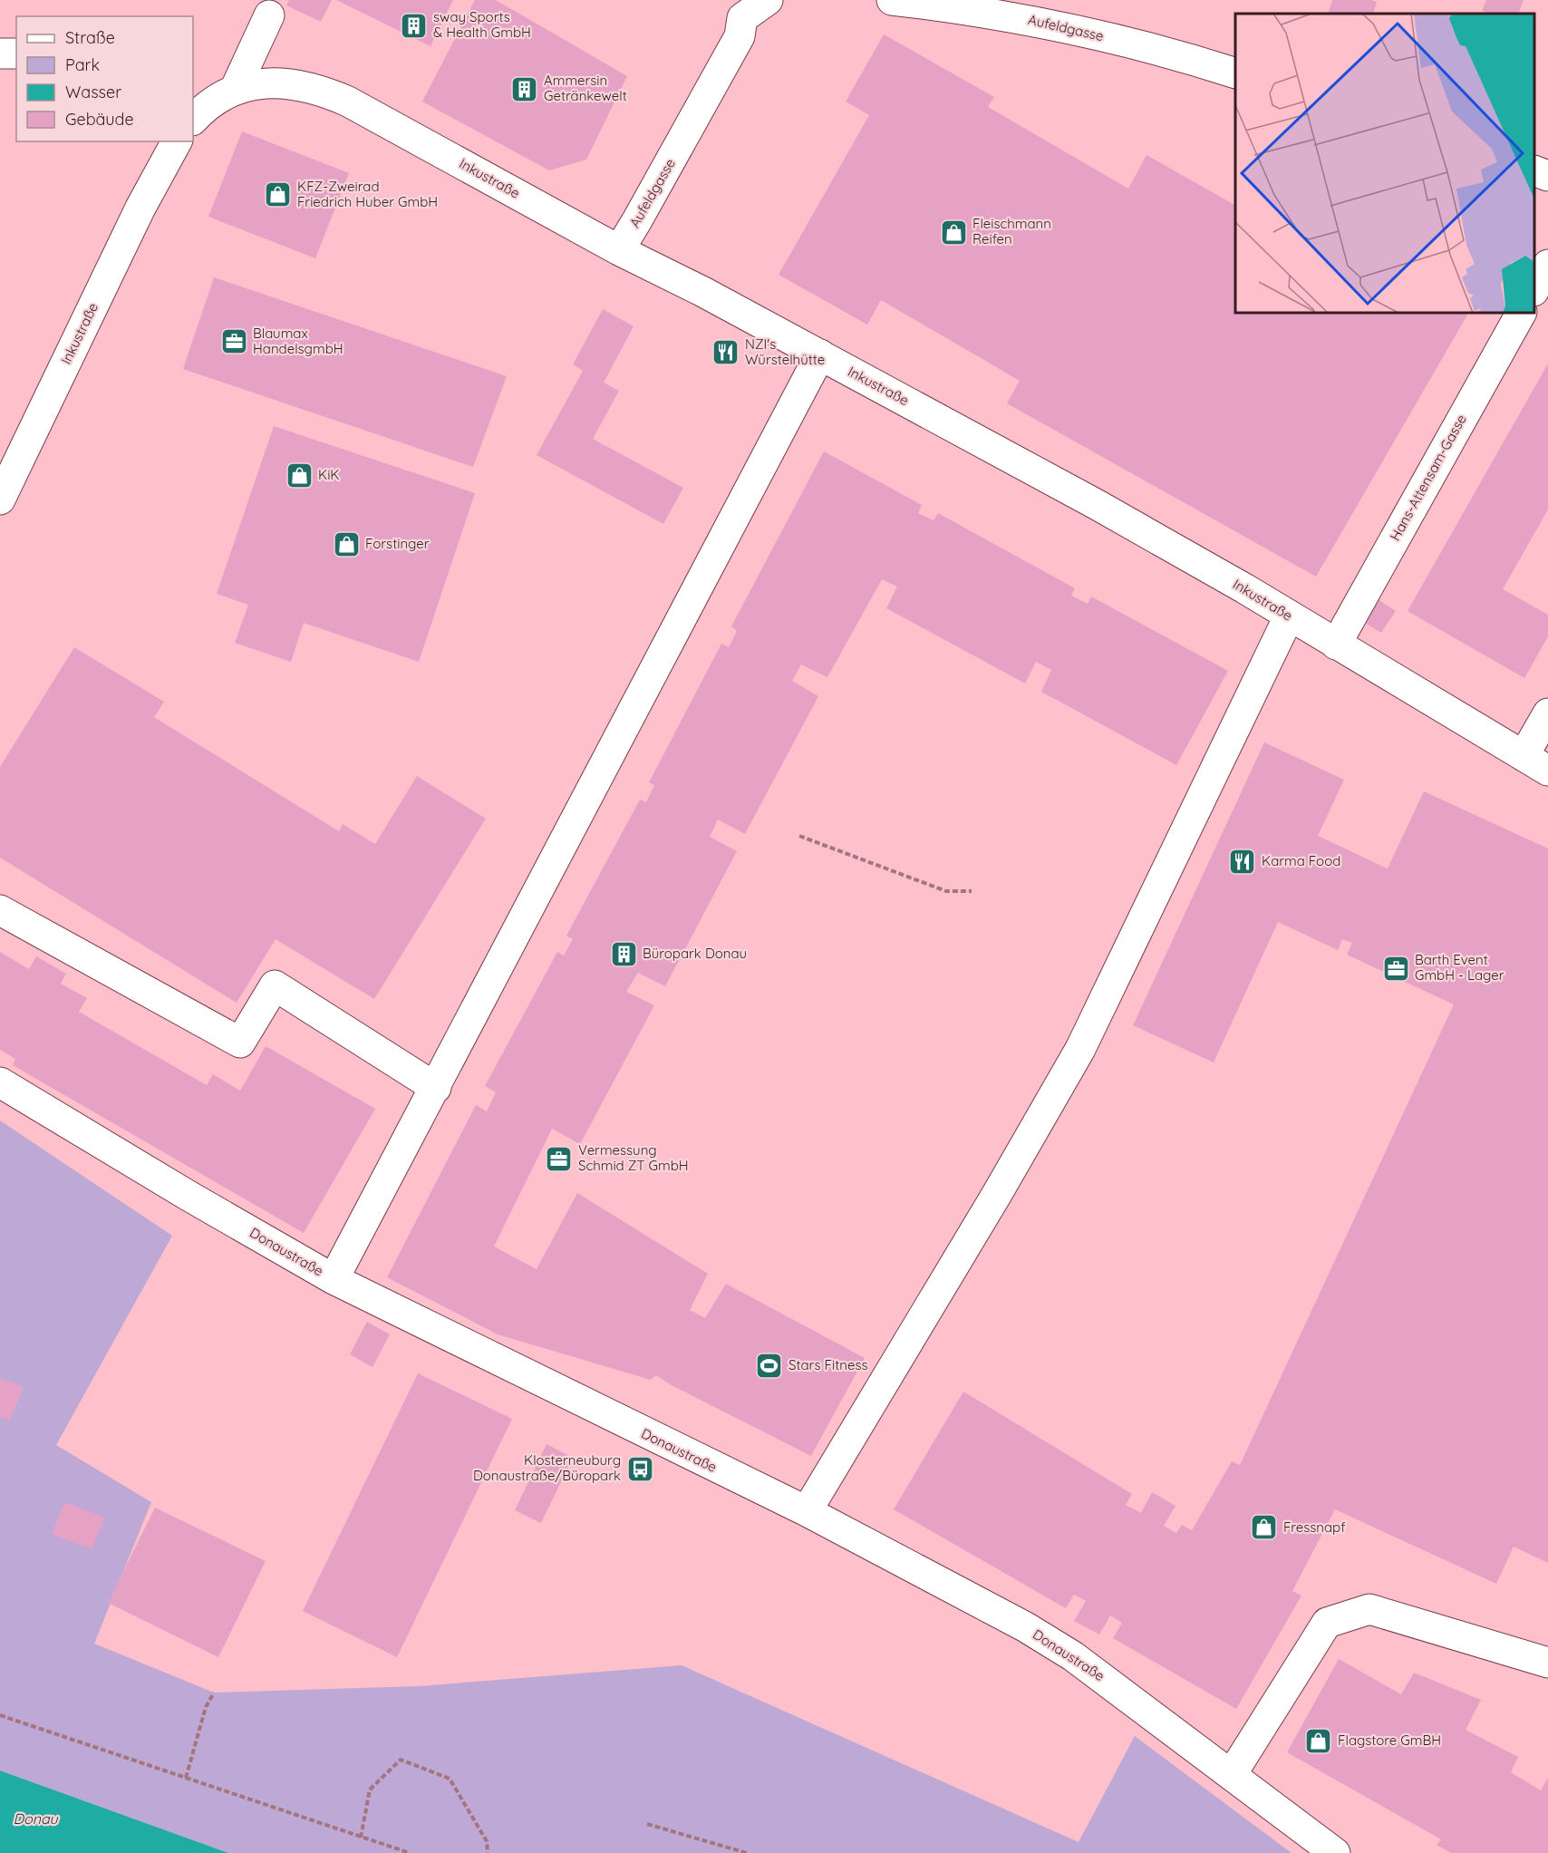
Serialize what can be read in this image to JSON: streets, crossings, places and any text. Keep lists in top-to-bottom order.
{
  "streets": {
    "street": [
      "Aufeldgasse",
      "Inkustraße",
      "Hans-Attensam-Gasse",
      "Donaustraße"
    ]
  },
  "crossings": [
    ["Aufeldgasse", "Inkustraße"],
    ["Inkustraße", "Hans-Attensam-Gasse"]
  ],
  "water": ["Donau"],
  "places": {
    "building": ["sway Sports & Health GmbH", "Ammersin Getränkewelt", "Büropark Donau"],
    "shop": [
      "KFZ-Zweirad Friedrich Huber GmbH",
      "Fleischmann Reifen",
      "KiK",
      "Forstinger",
      "Fressnapf",
      "Flagstore GmBH"
    ],
    "office": ["Blaumax HandelsgmbH", "Barth Event GmbH - Lager", "Vermessung Schmid ZT GmbH"],
    "restaurant": ["NZI's Würstelhütte", "Karma Food"],
    "sports": ["Stars Fitness"],
    "bus stop": ["Klosterneuburg Donaustraße/Büropark"]
  },
  "legend": [
    "Straße",
    "Park",
    "Wasser",
    "Gebäude"
  ]
}
